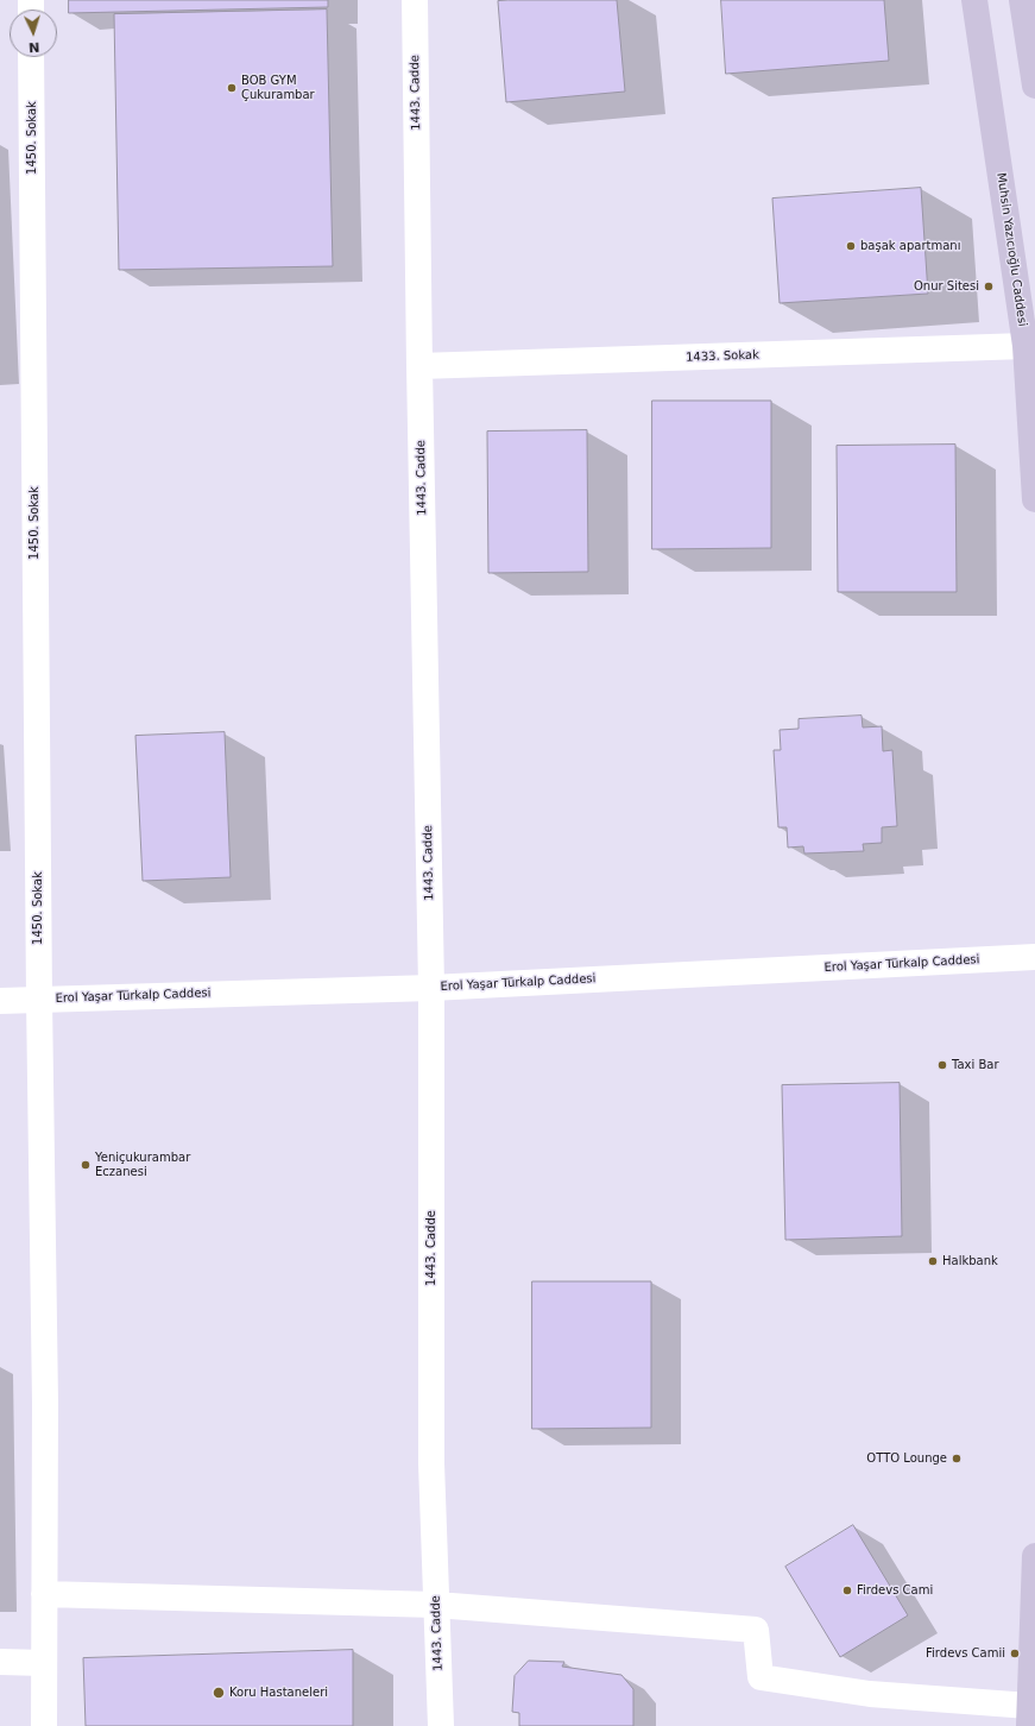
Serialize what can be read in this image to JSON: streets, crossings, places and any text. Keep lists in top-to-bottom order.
{
  "streets": {
    "main road": ["Muhsin Yazıcıoğlu Caddesi"],
    "street": [
      "1443. Cadde",
      "1450. Sokak",
      "1433. Sokak",
      "Erol Yaşar Türkalp Caddesi"
    ]
  },
  "crossings": [
    ["1443. Cadde", "1433. Sokak"],
    ["1443. Cadde", "Erol Yaşar Türkalp Caddesi"],
    ["1450. Sokak", "Erol Yaşar Türkalp Caddesi"],
    ["Muhsin Yazıcıoğlu Caddesi", "1433. Sokak"]
  ],
  "places": [
    "BOB GYM Çukurambar",
    "başak apartmanı",
    "Onur Sitesi",
    "Taxi Bar",
    "Yeniçukurambar Eczanesi",
    "Halkbank",
    "OTTO Lounge",
    "Firdevs Cami",
    "Firdevs Camii",
    "Koru Hastaneleri"
  ],
  "north": "bottom"
}
